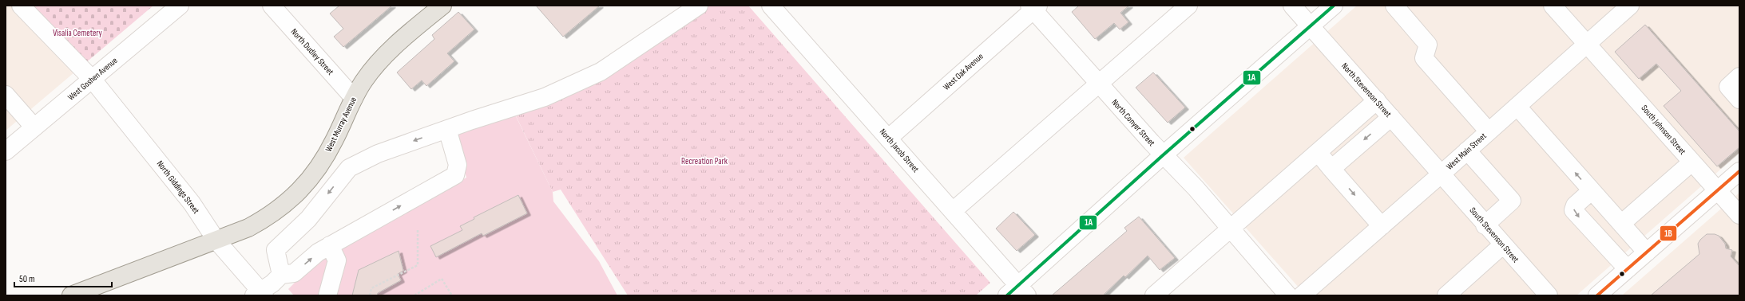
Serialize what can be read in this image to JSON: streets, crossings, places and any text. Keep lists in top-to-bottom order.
{
  "streets": {
    "main road": ["West Murray Avenue"],
    "street": [
      "North Dudley Street",
      "West Oak Avenue",
      "West Goshen Avenue",
      "North Stevenson Street",
      "North Conyer Street",
      "South Johnson Street",
      "North Jacob Street",
      "West Main Street",
      "North Giddings Street",
      "South Stevenson Street"
    ]
  },
  "crossings": [
    ["North Dudley Street", "West Murray Avenue"],
    ["West Oak Avenue", "North Conyer Street"],
    ["West Oak Avenue", "North Jacob Street"],
    ["West Goshen Avenue", "North Giddings Street"],
    ["North Stevenson Street", "West Main Street"],
    ["North Stevenson Street", "South Stevenson Street"],
    ["West Murray Avenue", "North Giddings Street"],
    ["South Johnson Street", "West Main Street"],
    ["West Main Street", "South Stevenson Street"]
  ],
  "parks": ["Visalia Cemetery", "Recreation Park"],
  "lines": ["transit line 1A", "transit line 1B"],
  "scale_bar": "50 m"
}
